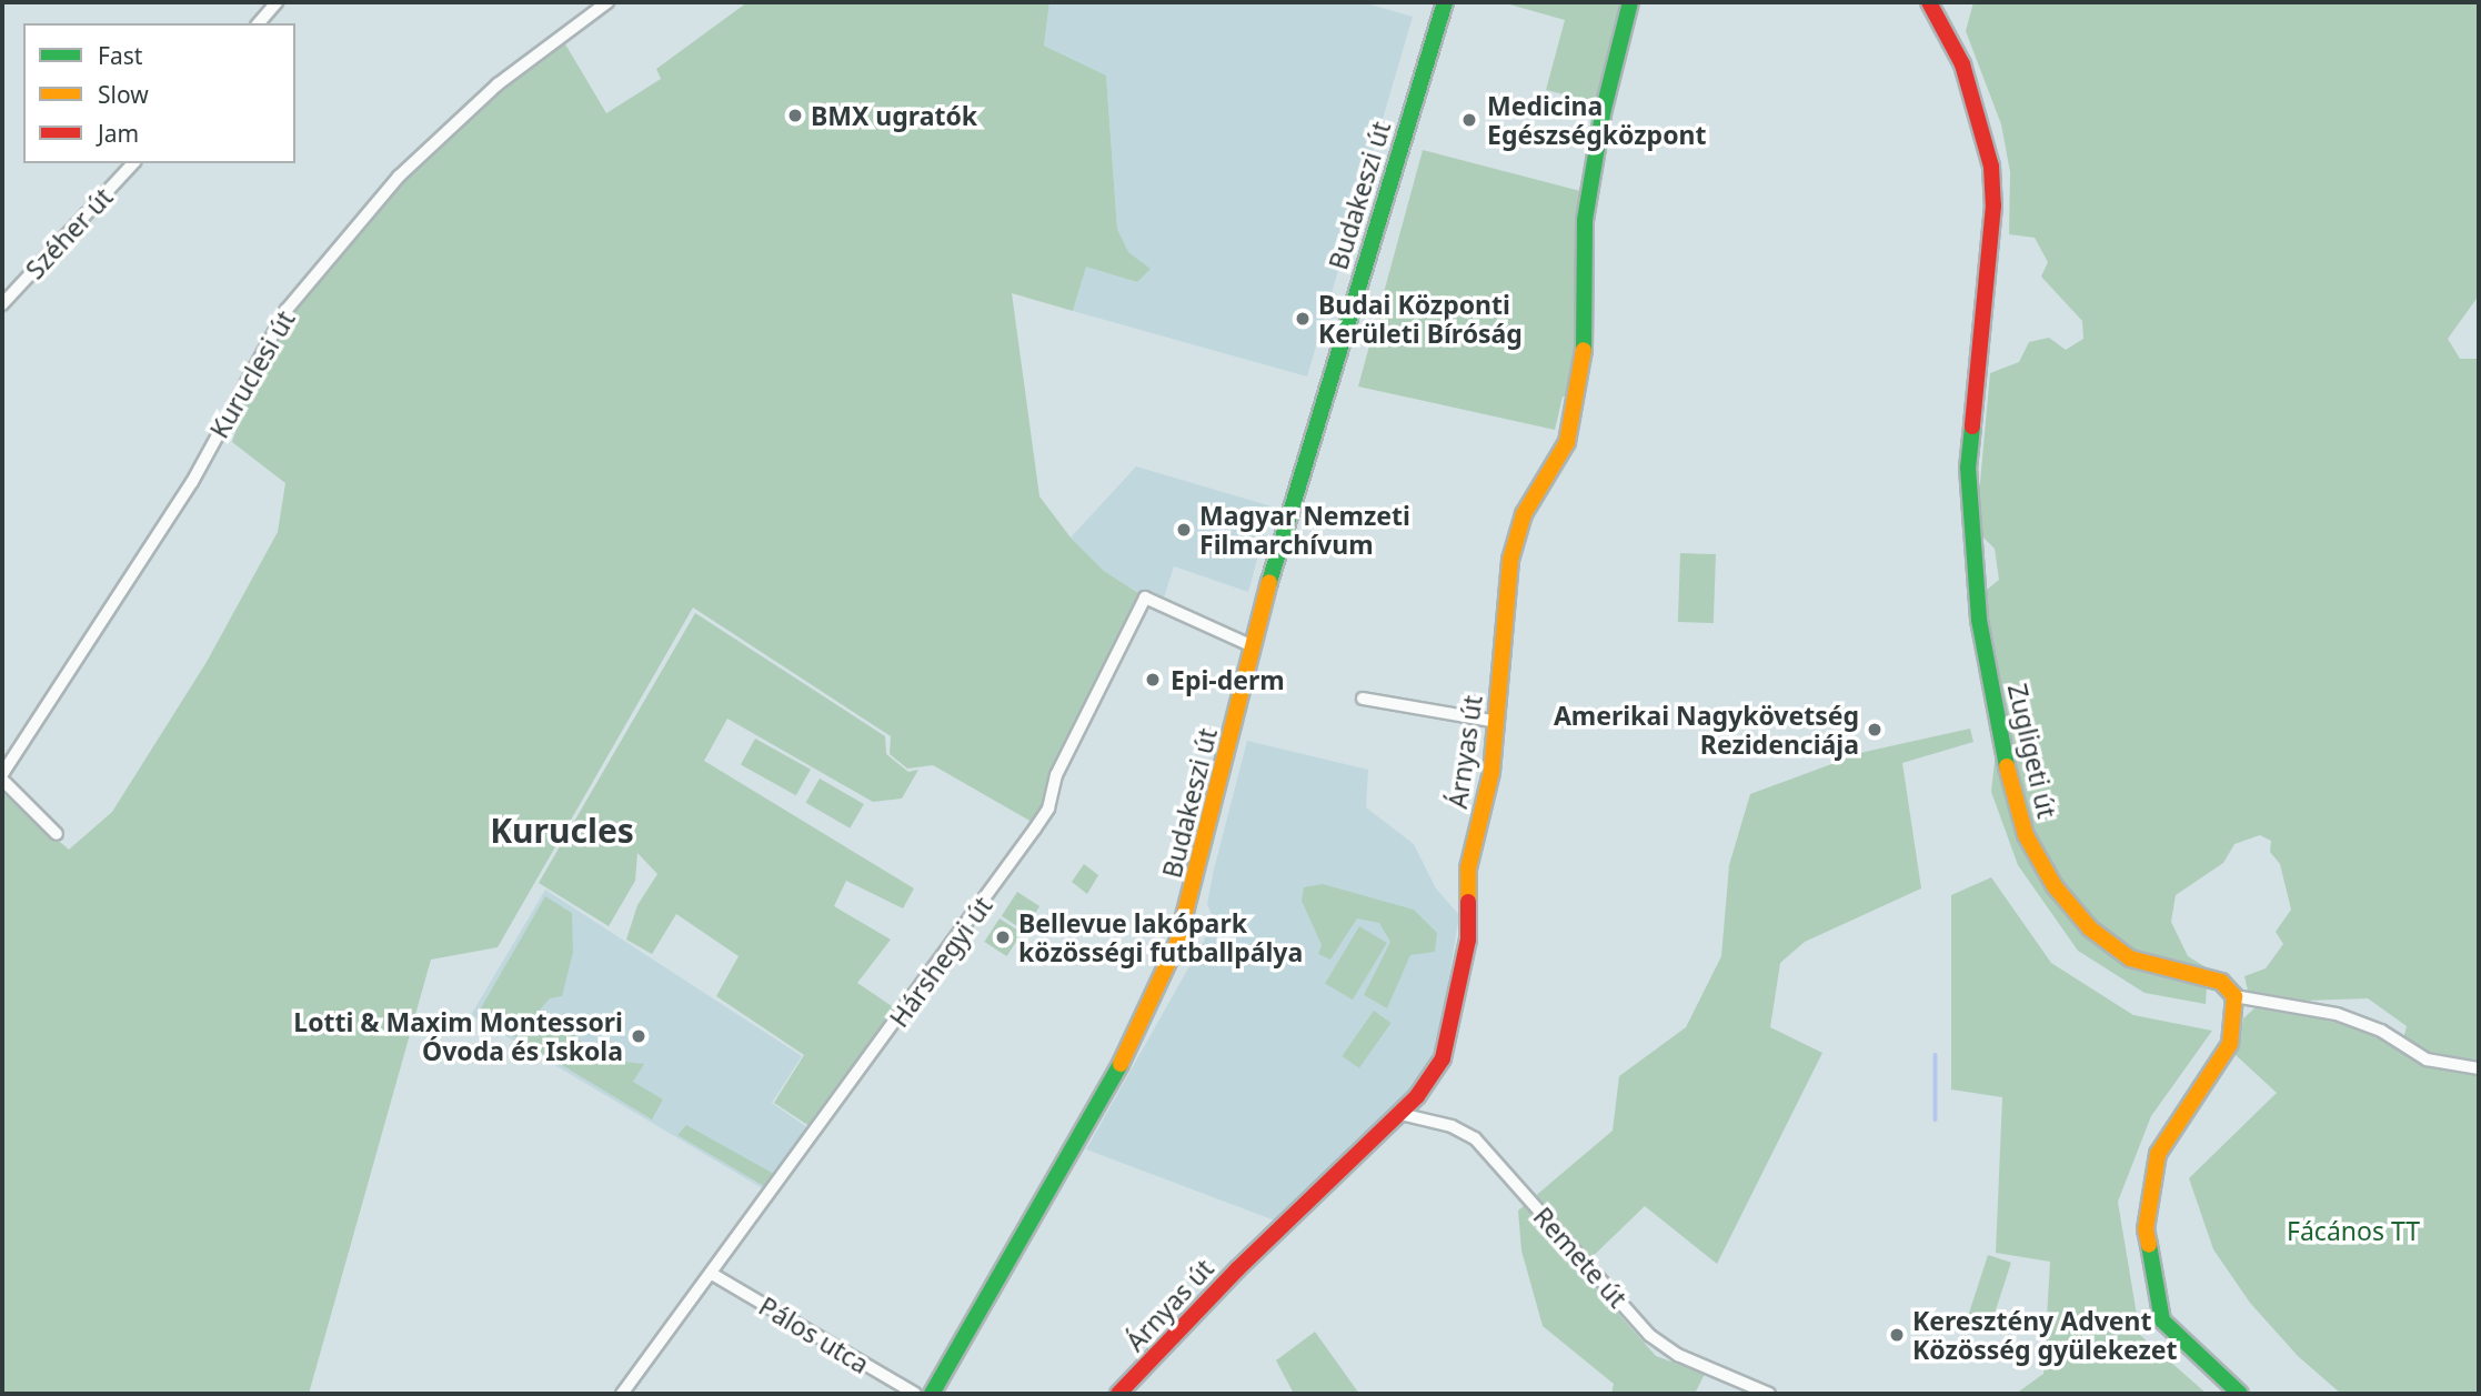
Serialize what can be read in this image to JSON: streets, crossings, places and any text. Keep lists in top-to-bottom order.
{
  "streets": {
    "street": [
      "Budakeszi út",
      "Széher út",
      "Kuruclesi út",
      "Zugligeti út",
      "Árnyas út",
      "Hárshegyi út",
      "Remete út",
      "Pálos utca"
    ]
  },
  "crossings": [
    ["Budakeszi út", "Hárshegyi út"],
    ["Árnyas út", "Remete út"],
    ["Hárshegyi út", "Pálos utca"]
  ],
  "districts": ["Kurucles"],
  "parks": ["Fácános TT"],
  "places": [
    "BMX ugratók",
    "Medicina Egészségközpont",
    "Budai Központi Kerületi Bíróság",
    "Magyar Nemzeti Filmarchívum",
    "Epi-derm",
    "Amerikai Nagykövetség Rezidenciája",
    "Bellevue lakópark közösségi futballpálya",
    "Lotti & Maxim Montessori Óvoda és Iskola",
    "Keresztény Advent Közösség gyülekezet"
  ],
  "legend": ["Fast", "Slow", "Jam"]
}
